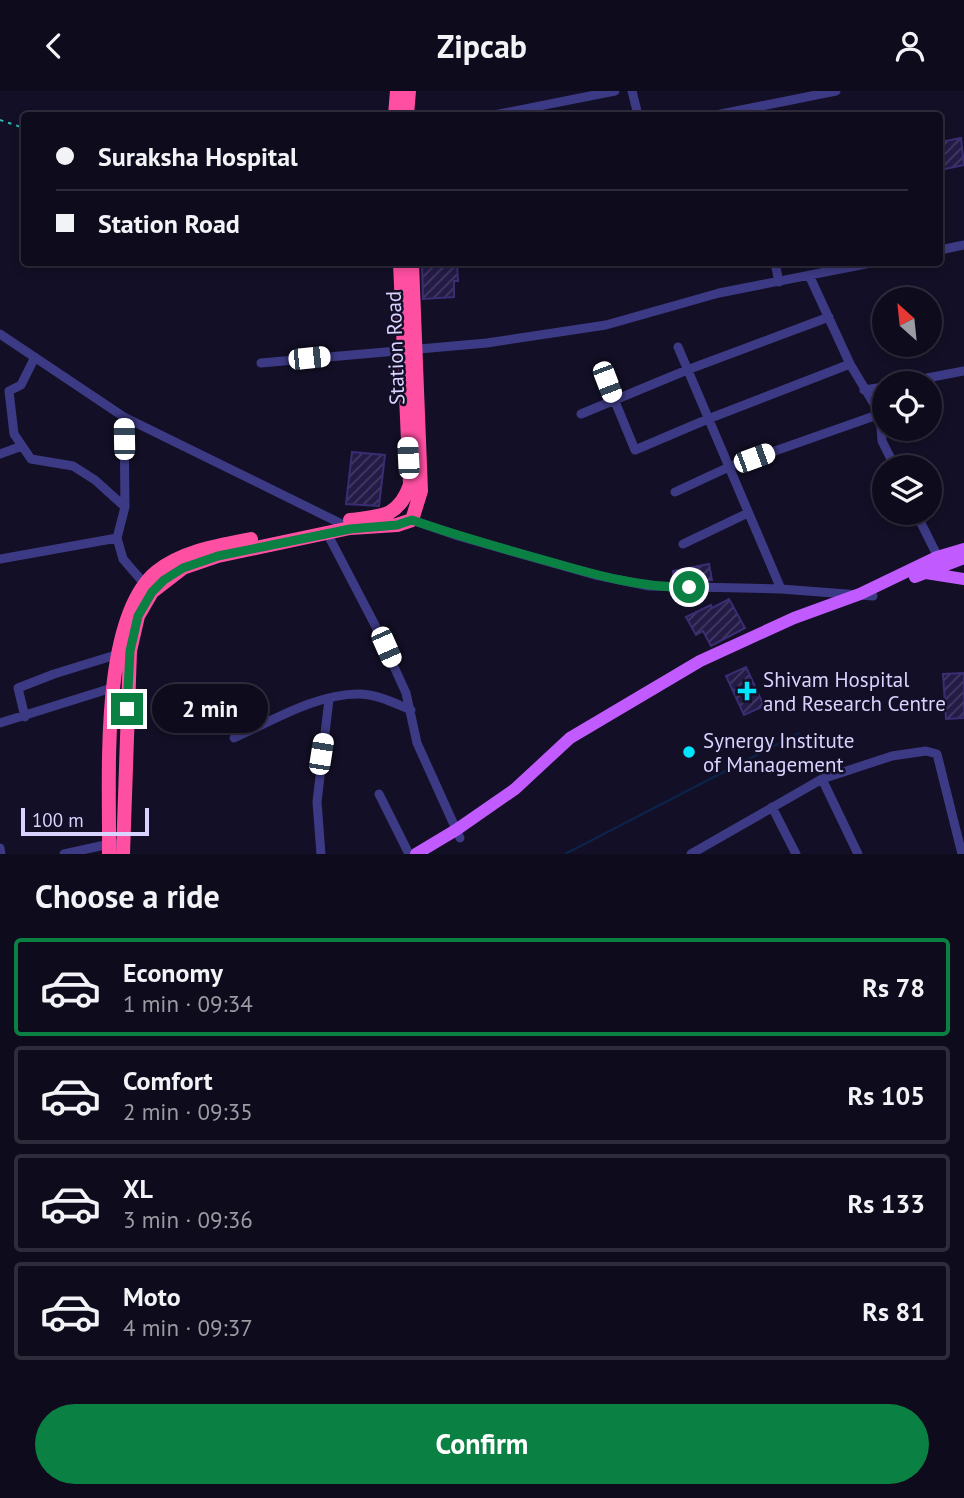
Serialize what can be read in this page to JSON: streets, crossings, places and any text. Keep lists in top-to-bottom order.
{
  "streets": {
    "highway": ["Station Road"]
  },
  "places": {
    "health": ["Shivam Hospital and Research Centre"],
    "other": ["Synergy Institute of Management"]
  },
  "scale_bar": "100 m",
  "north": "top left",
  "page": {
    "header": "Zipcab",
    "banner": ["Suraksha Hospital", "Station Road"],
    "bubble": "2 min",
    "scale": "100 m",
    "heading": "Choose a ride",
    "list": [
      {
        "name": "Economy",
        "note": "1 min · 09:34",
        "value": "Rs 78"
      },
      {
        "name": "Comfort",
        "note": "2 min · 09:35",
        "value": "Rs 105"
      },
      {
        "name": "XL",
        "note": "3 min · 09:36",
        "value": "Rs 133"
      },
      {
        "name": "Moto",
        "note": "4 min · 09:37",
        "value": "Rs 81"
      }
    ],
    "buttons": "Confirm"
  }
}
